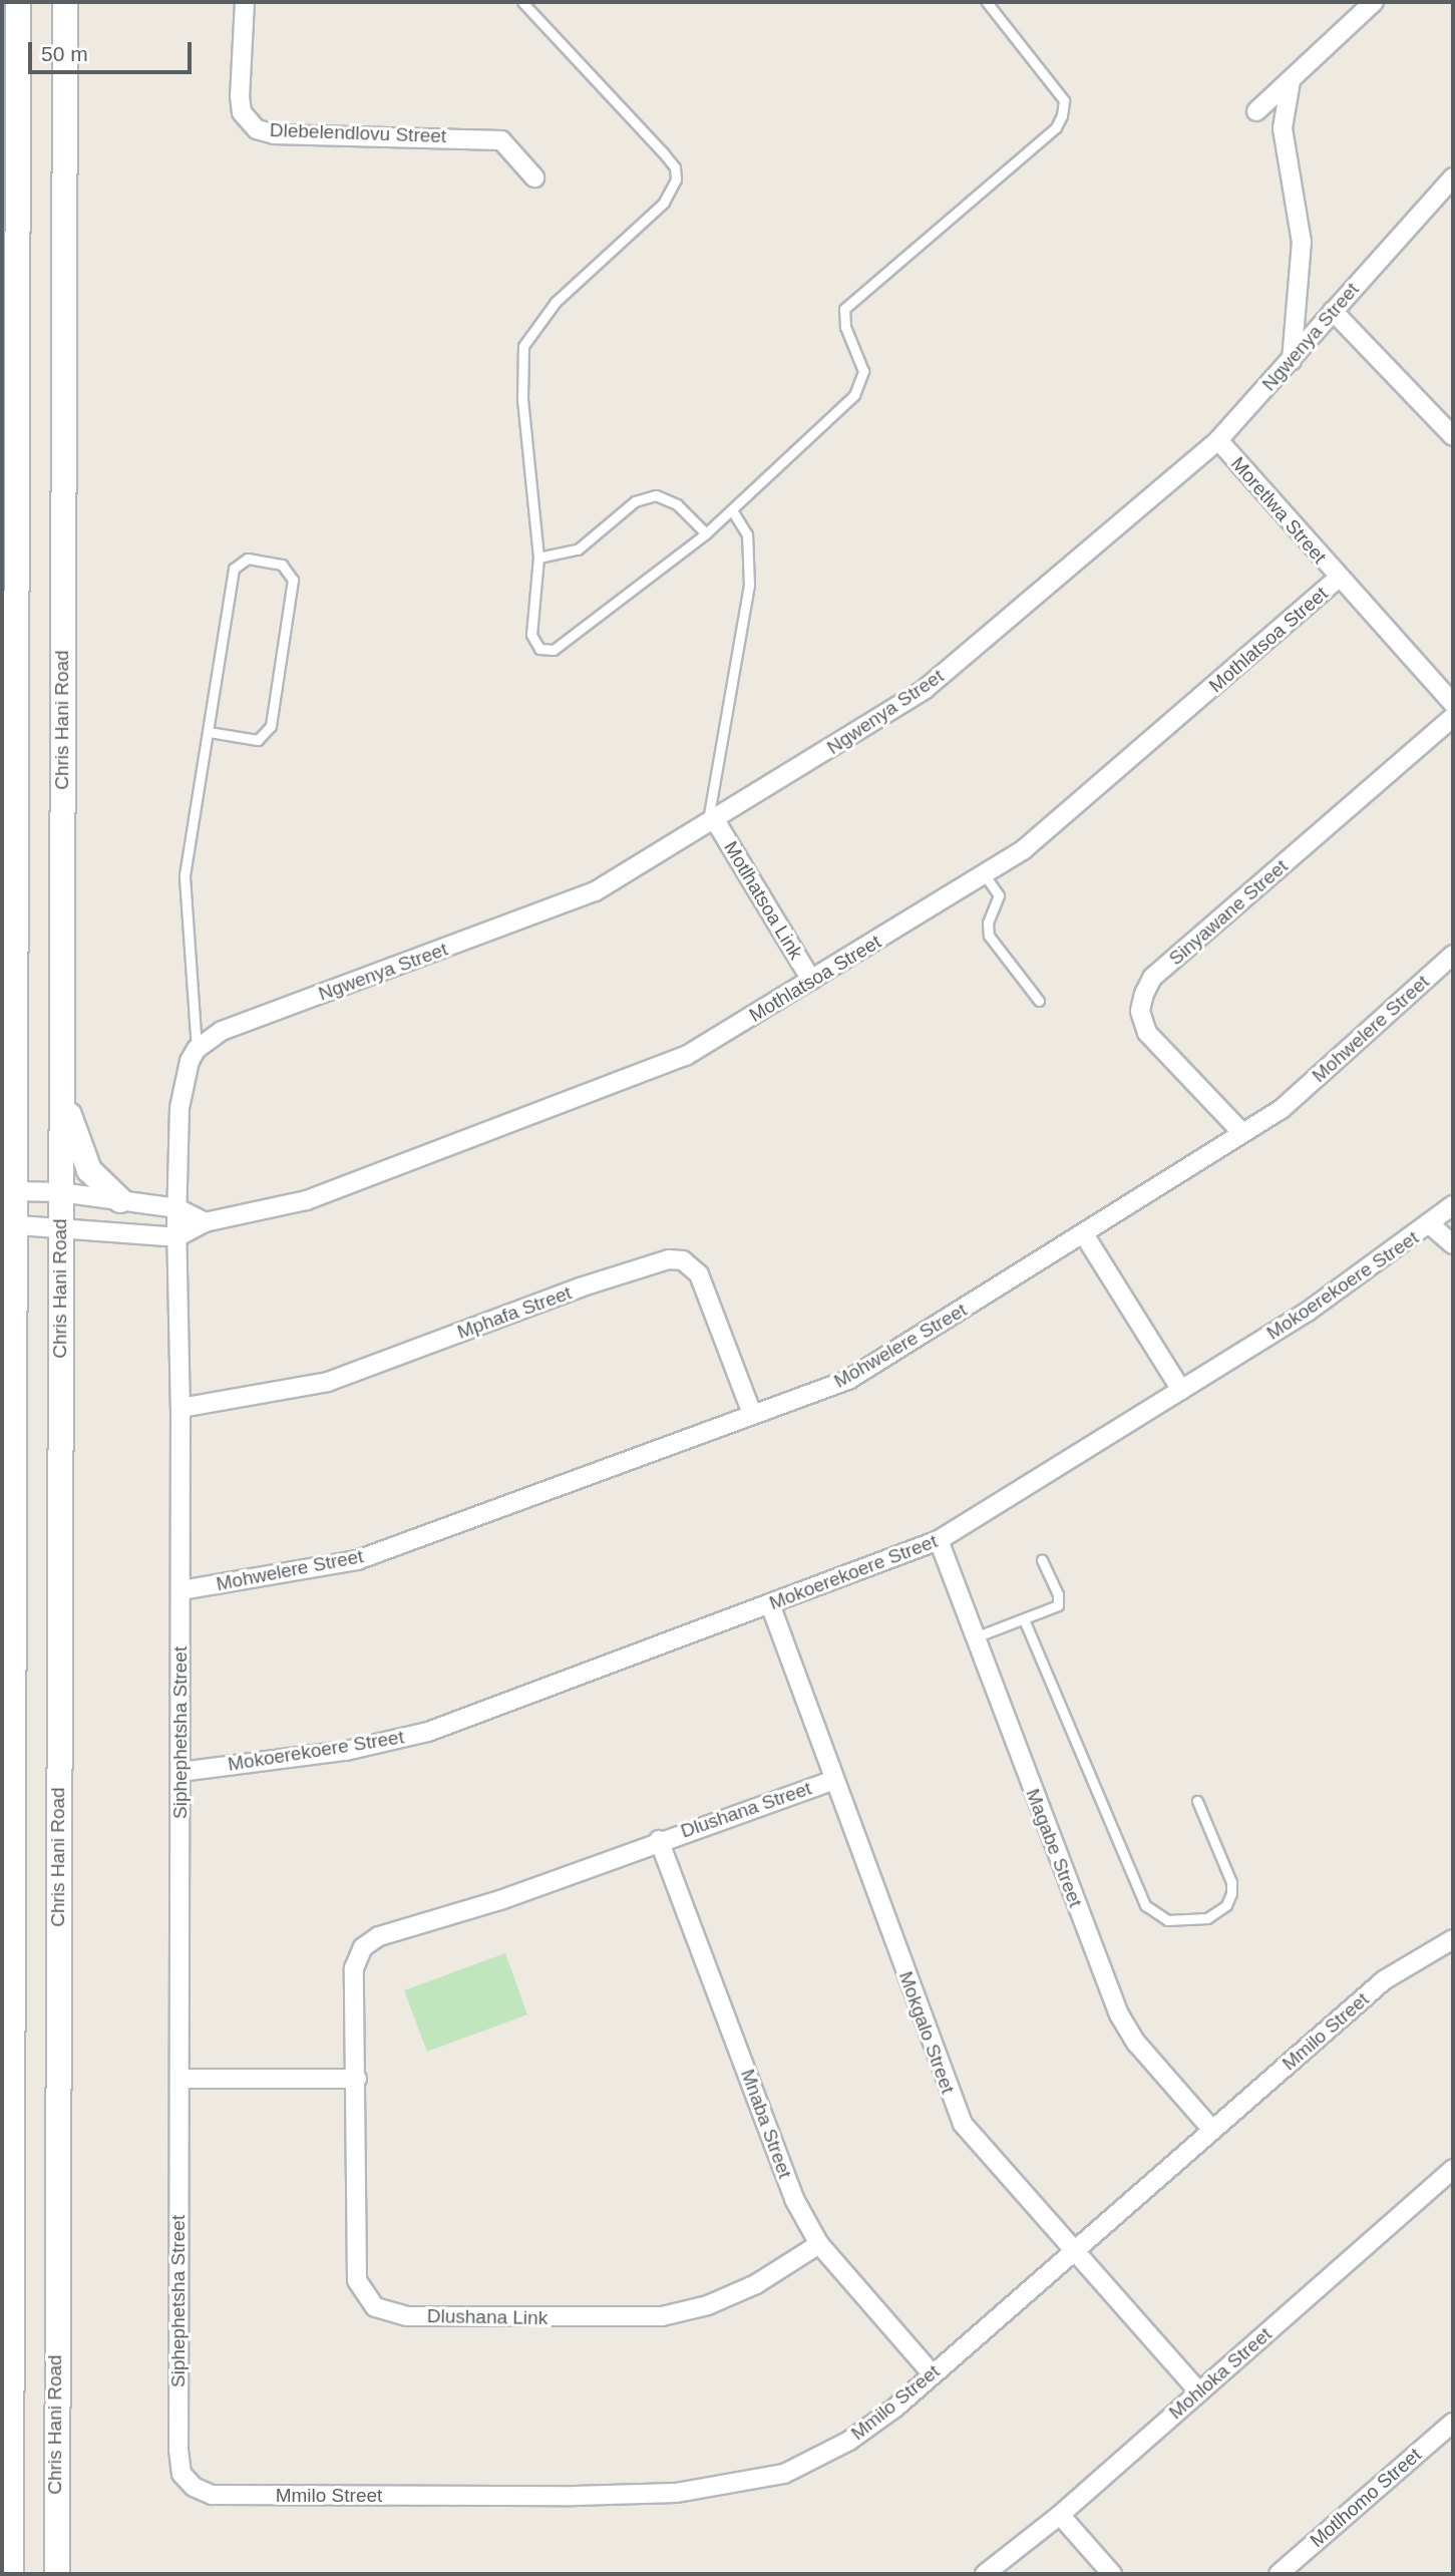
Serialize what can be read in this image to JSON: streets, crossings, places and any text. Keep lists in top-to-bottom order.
{
  "streets": {
    "main road": ["Chris Hani Road"],
    "street": [
      "Dlebelendlovu Street",
      "Ngwenya Street",
      "Moretlwa Street",
      "Mothlatsoa Street",
      "Motlhatsoa Link",
      "Sinyawane Street",
      "Mohwelere Street",
      "Mokoerekoere Street",
      "Mphafa Street",
      "Siphephetsha Street",
      "Dlushana Street",
      "Magabe Street",
      "Mmilo Street",
      "Mokgalo Street",
      "Mnaba Street",
      "Dlushana Link",
      "Mohloka Street",
      "Motlhomo Street"
    ]
  },
  "crossings": [
    ["Ngwenya Street", "Moretlwa Street"],
    ["Ngwenya Street", "Motlhatsoa Link"],
    ["Ngwenya Street", "Siphephetsha Street"],
    ["Moretlwa Street", "Mothlatsoa Street"],
    ["Mothlatsoa Street", "Motlhatsoa Link"],
    ["Mothlatsoa Street", "Siphephetsha Street"],
    ["Sinyawane Street", "Mohwelere Street"],
    ["Mohwelere Street", "Mphafa Street"],
    ["Mohwelere Street", "Siphephetsha Street"],
    ["Mokoerekoere Street", "Siphephetsha Street"],
    ["Mokoerekoere Street", "Magabe Street"],
    ["Mokoerekoere Street", "Mokgalo Street"],
    ["Mphafa Street", "Siphephetsha Street"],
    ["Siphephetsha Street", "Mmilo Street"],
    ["Dlushana Street", "Mokgalo Street"],
    ["Dlushana Street", "Mnaba Street"],
    ["Dlushana Street", "Dlushana Link"],
    ["Magabe Street", "Mmilo Street"],
    ["Mmilo Street", "Mokgalo Street"],
    ["Mmilo Street", "Mnaba Street"],
    ["Mokgalo Street", "Mohloka Street"],
    ["Mnaba Street", "Dlushana Link"]
  ],
  "scale_bar": "50 m"
}
